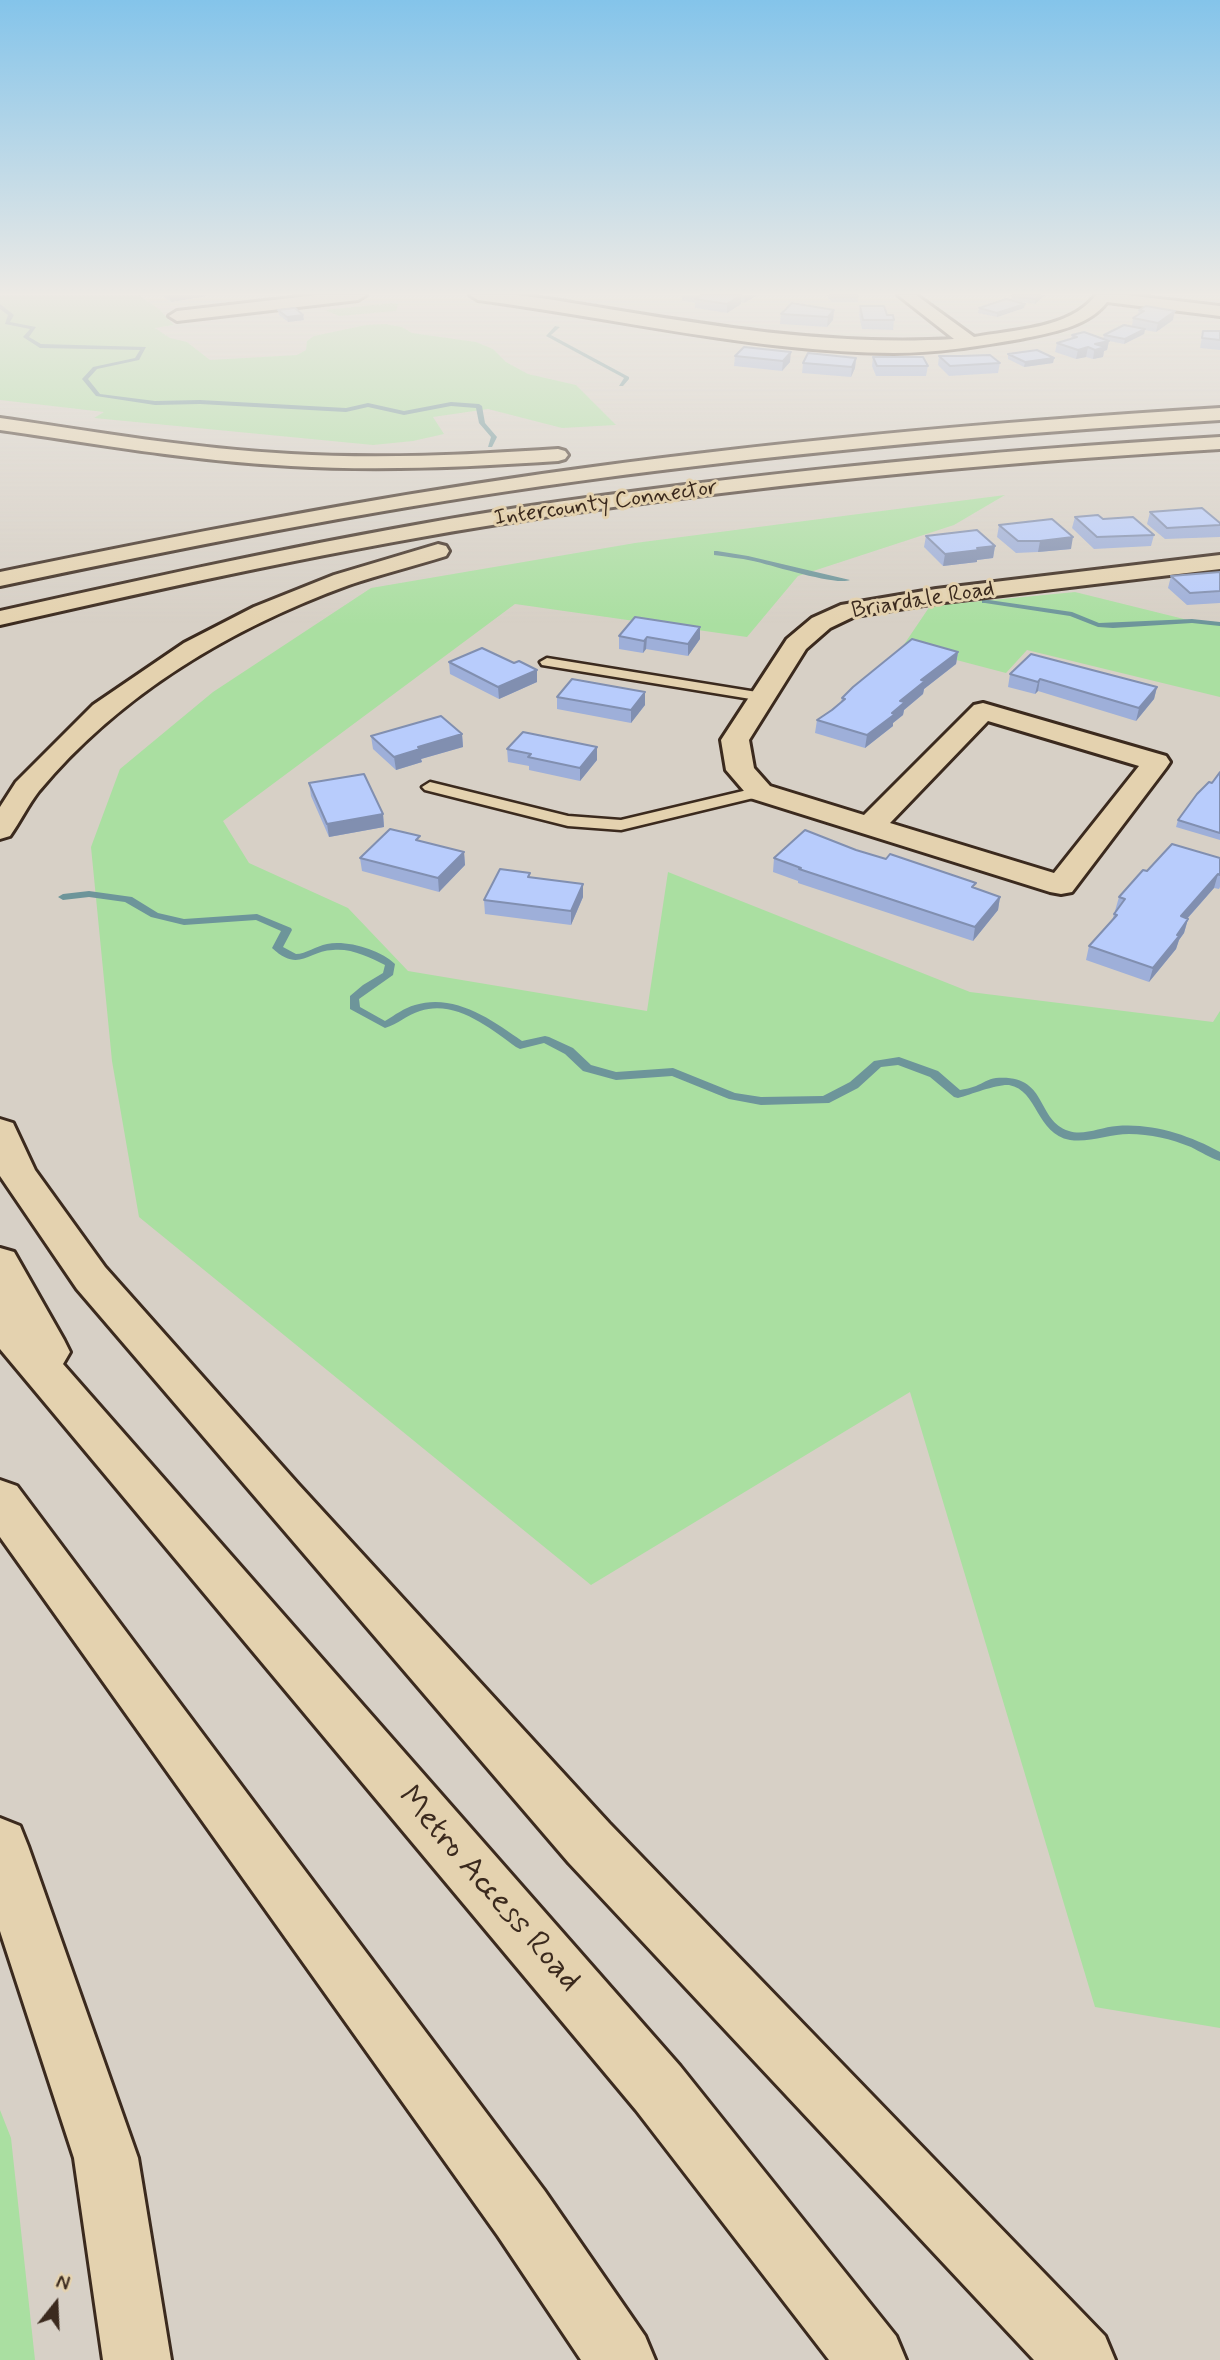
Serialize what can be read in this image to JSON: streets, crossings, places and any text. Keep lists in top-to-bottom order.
{
  "streets": {
    "main road": ["Intercounty Connector", "Briardale Road", "Metro Access Road"]
  },
  "north": "top"
}
